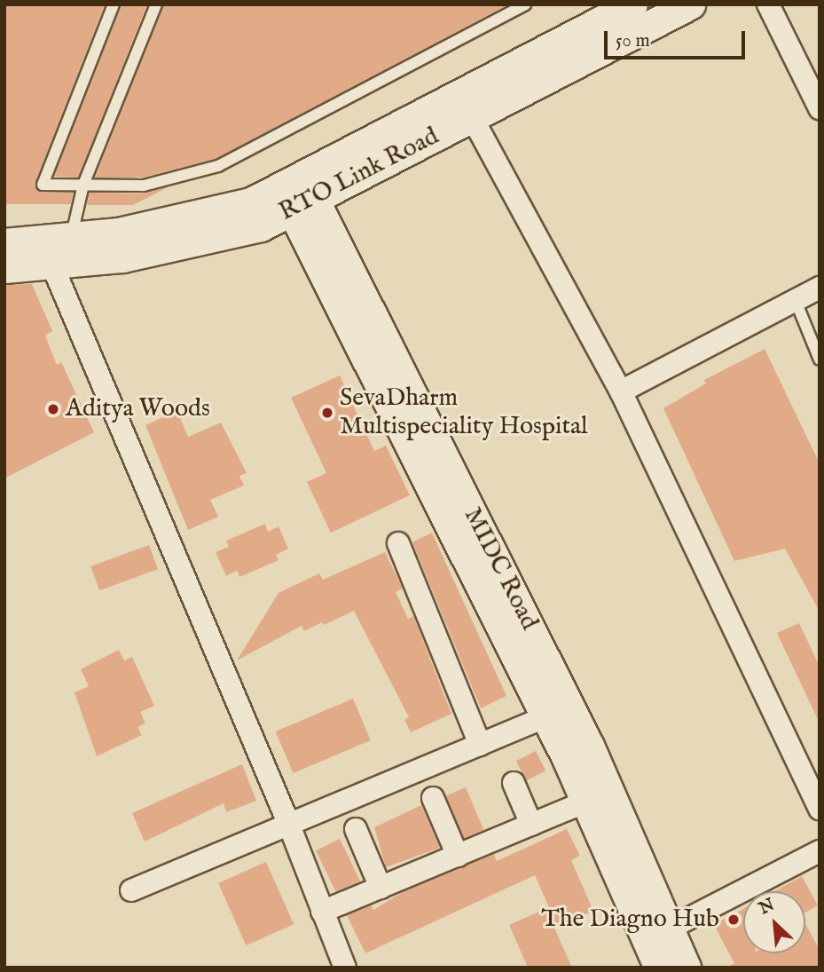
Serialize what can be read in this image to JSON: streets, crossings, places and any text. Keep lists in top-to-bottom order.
{
  "streets": {
    "main road": ["RTO Link Road", "MIDC Road"]
  },
  "crossings": [
    ["RTO Link Road", "MIDC Road"]
  ],
  "places": ["Aditya Woods", "SevaDharm Multispeciality Hospital", "The Diagno Hub"],
  "scale_bar": "50 m",
  "north": "top left"
}
